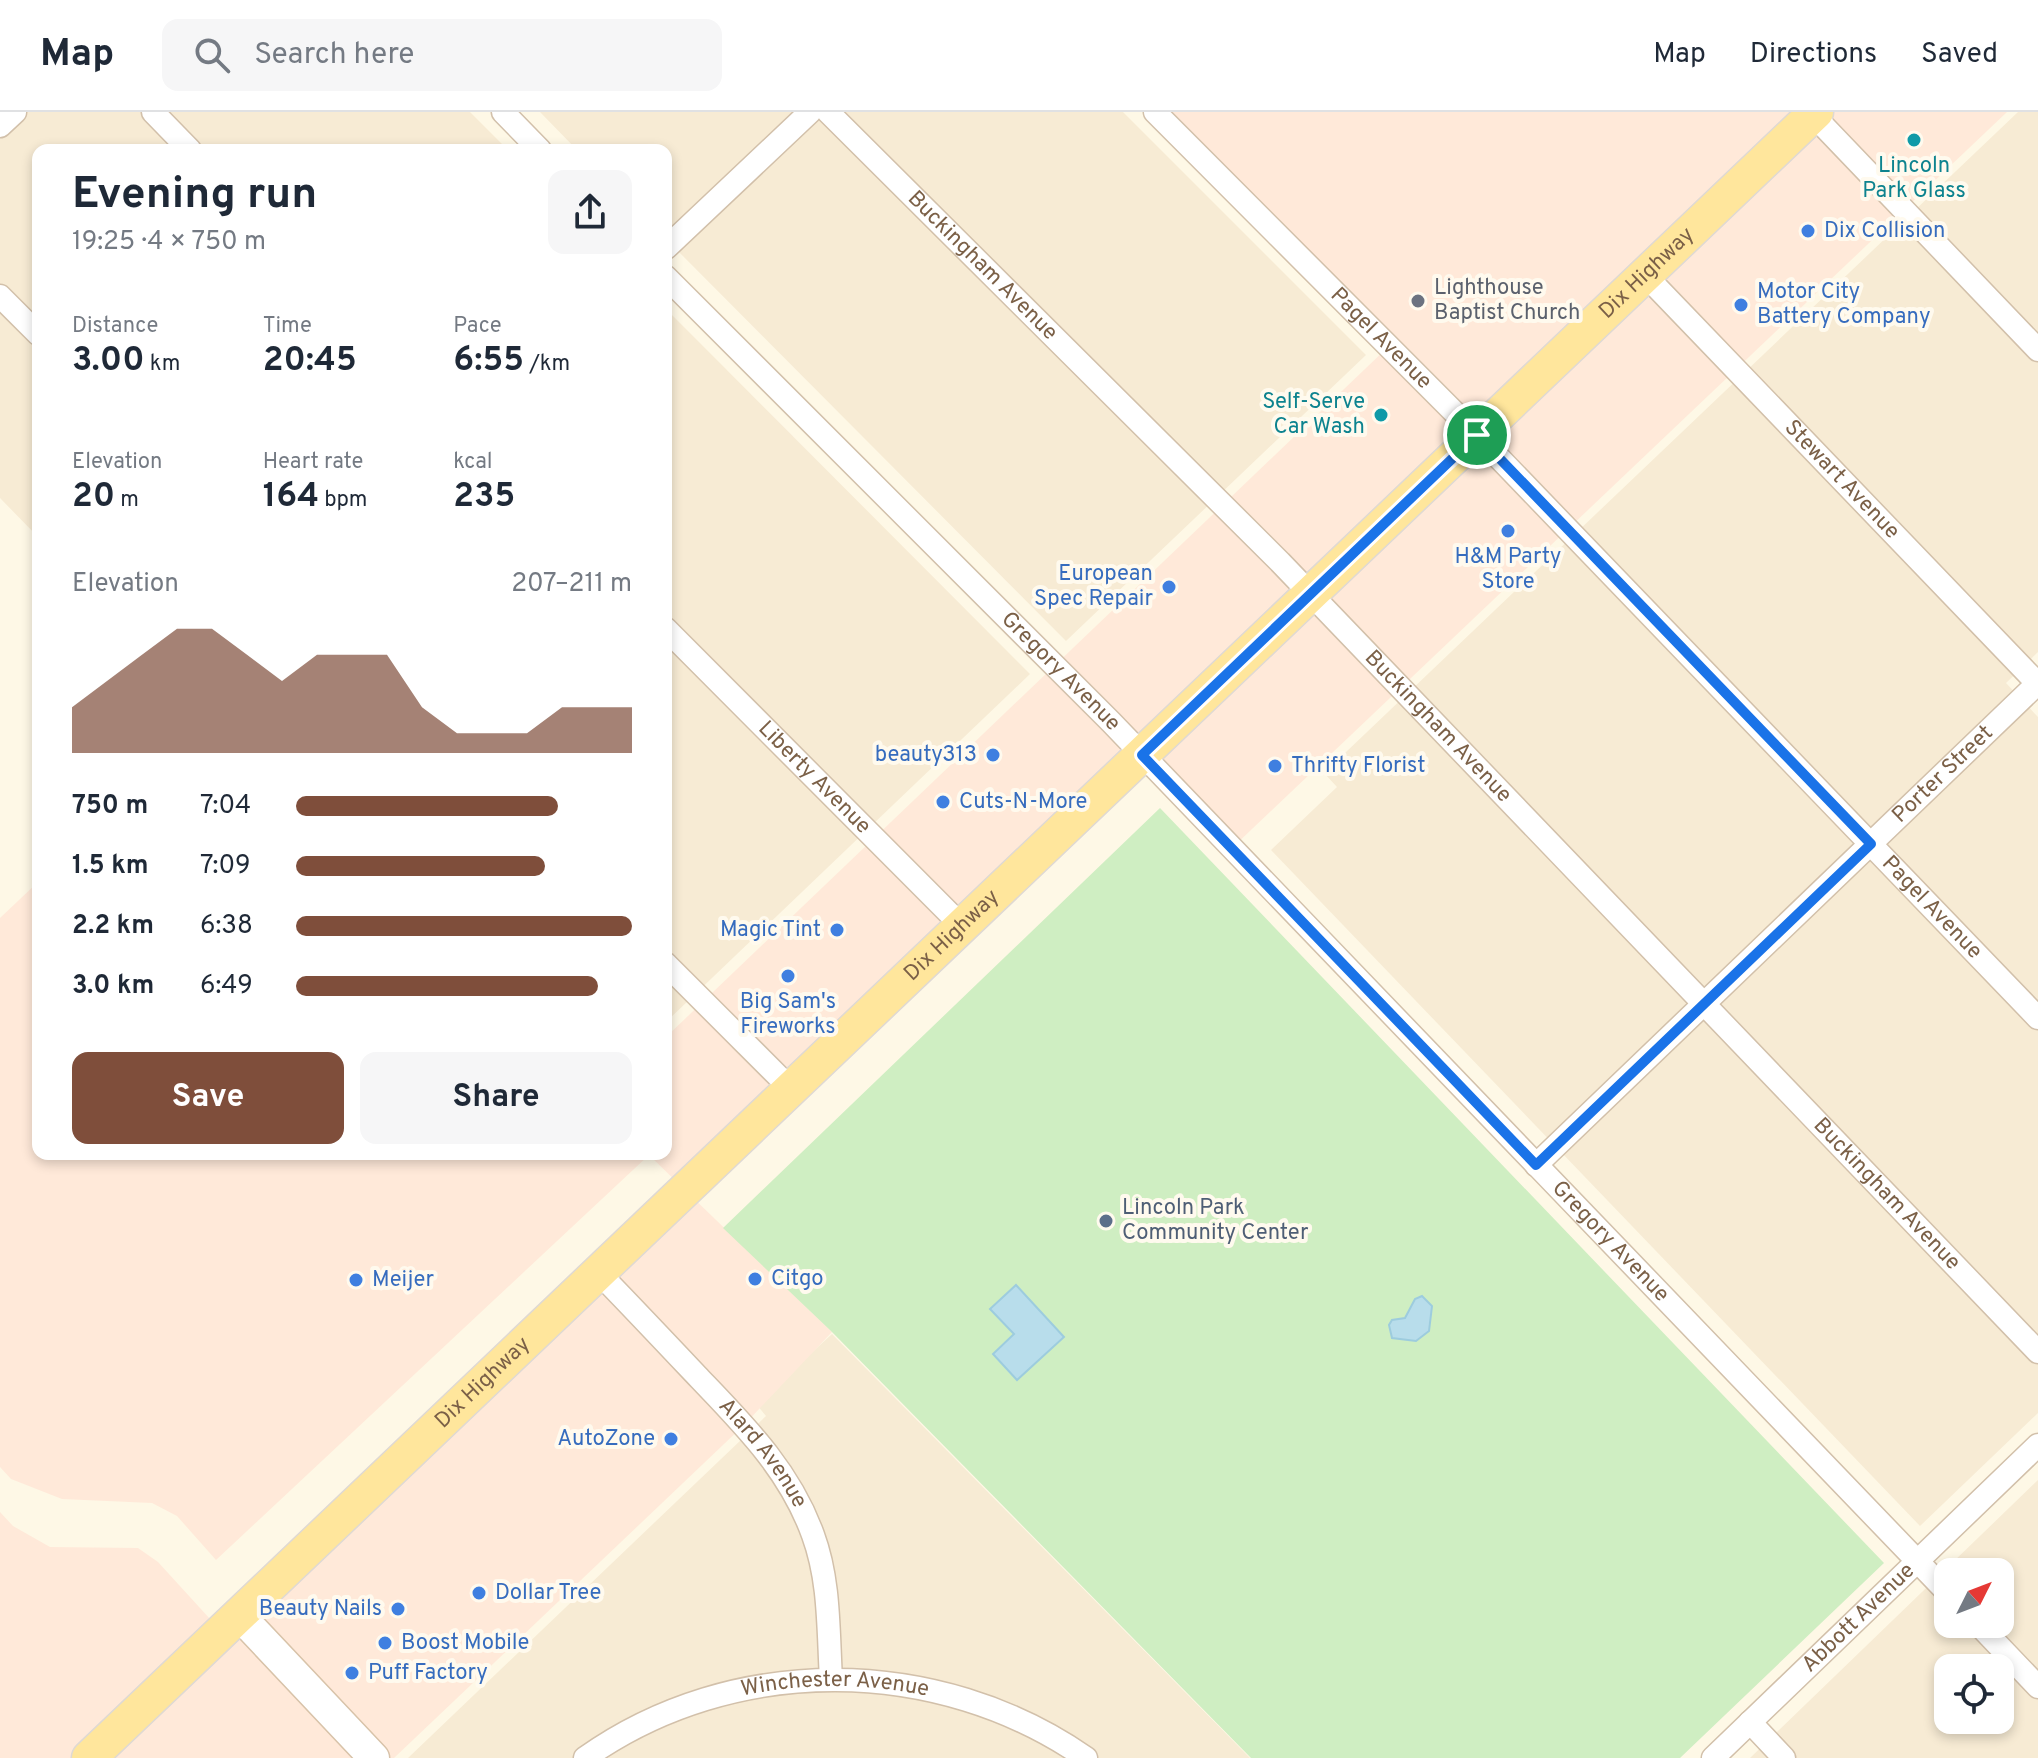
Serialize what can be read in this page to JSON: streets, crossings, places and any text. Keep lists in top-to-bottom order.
{
  "streets": {
    "main road": ["Dix Highway"],
    "street": [
      "Buckingham Avenue",
      "Pagel Avenue",
      "Stewart Avenue",
      "Gregory Avenue",
      "Porter Street",
      "Liberty Avenue",
      "Alard Avenue",
      "Abbott Avenue",
      "Winchester Avenue"
    ]
  },
  "crossings": [
    ["Buckingham Avenue", "Dix Highway"],
    ["Buckingham Avenue", "Porter Street"],
    ["Dix Highway", "Pagel Avenue"],
    ["Dix Highway", "Stewart Avenue"],
    ["Dix Highway", "Gregory Avenue"],
    ["Dix Highway", "Liberty Avenue"],
    ["Dix Highway", "Alard Avenue"],
    ["Pagel Avenue", "Porter Street"],
    ["Stewart Avenue", "Porter Street"],
    ["Gregory Avenue", "Porter Street"],
    ["Gregory Avenue", "Abbott Avenue"],
    ["Alard Avenue", "Winchester Avenue"]
  ],
  "places": [
    "Lincoln Park Glass",
    "Dix Collision",
    "Lighthouse Baptist Church",
    "Motor City Battery Company",
    "Self-Serve Car Wash",
    "H&M Party Store",
    "European Spec Repair",
    "beauty313",
    "Thrifty Florist",
    "Cuts-N-More",
    "Magic Tint",
    "Big Sam's Fireworks",
    "Lincoln Park Community Center",
    "Citgo",
    "Meijer",
    "AutoZone",
    "Dollar Tree",
    "Beauty Nails",
    "Boost Mobile",
    "Puff Factory"
  ],
  "north": "top right",
  "page": {
    "header": "Map",
    "search": "Search here",
    "nav": ["Map", "Directions", "Saved"],
    "heading": ["Evening run", "19:25 · 4 × 750 m"],
    "stats": [
      ["Distance", "3.00 km"],
      ["Time", "20:45"],
      ["Pace", "6:55 /km"],
      ["Elevation", "20 m"],
      ["Heart rate", "164 bpm"],
      ["kcal", "235"]
    ],
    "chart": ["Elevation", "207–211 m"],
    "list": [
      {
        "name": "750 m",
        "note": "7:04"
      },
      {
        "name": "1.5 km",
        "note": "7:09"
      },
      {
        "name": "2.2 km",
        "note": "6:38"
      },
      {
        "name": "3.0 km",
        "note": "6:49"
      }
    ],
    "buttons": ["Save", "Share"]
  }
}
